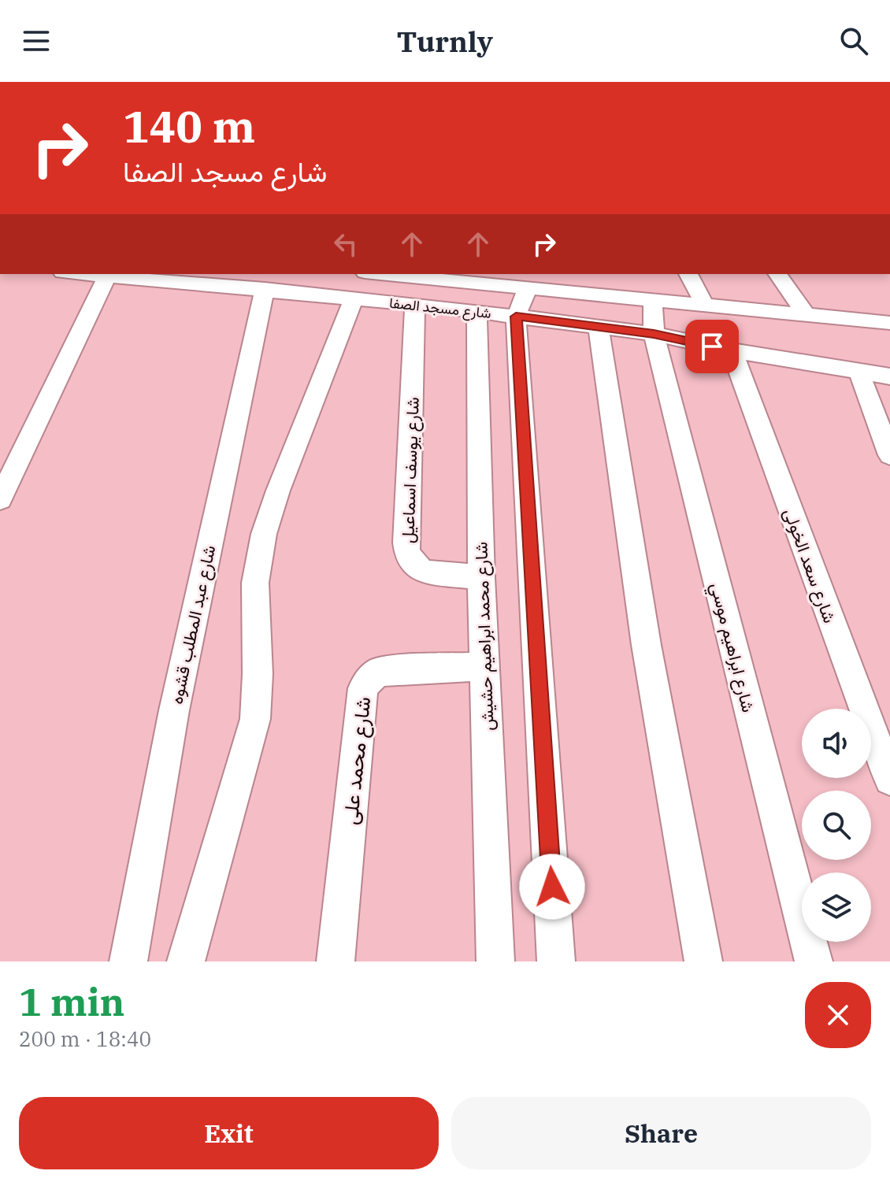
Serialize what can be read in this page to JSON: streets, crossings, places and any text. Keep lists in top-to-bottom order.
{
  "streets": {
    "street": [
      "شارع مسجد الصفا",
      "شارع يوسف اسماعيل",
      "شارع سعد الخولى",
      "شارع عبد المطلب قشوه",
      "شارع محمد ابراهيم حشيش",
      "شارع ابراهيم موسي",
      "شارع محمد على"
    ]
  },
  "crossings": [
    ["شارع مسجد الصفا", "شارع يوسف اسماعيل"],
    ["شارع مسجد الصفا", "شارع سعد الخولى"],
    ["شارع مسجد الصفا", "شارع عبد المطلب قشوه"],
    ["شارع مسجد الصفا", "شارع محمد ابراهيم حشيش"],
    ["شارع مسجد الصفا", "شارع ابراهيم موسي"],
    ["شارع يوسف اسماعيل", "شارع محمد ابراهيم حشيش"],
    ["شارع محمد ابراهيم حشيش", "شارع محمد على"]
  ],
  "page": {
    "header": "Turnly",
    "turn": ["140 m", "شارع مسجد الصفا"],
    "heading": ["1 min", "200 m · 18:40"],
    "buttons": ["Exit", "Share"]
  }
}
